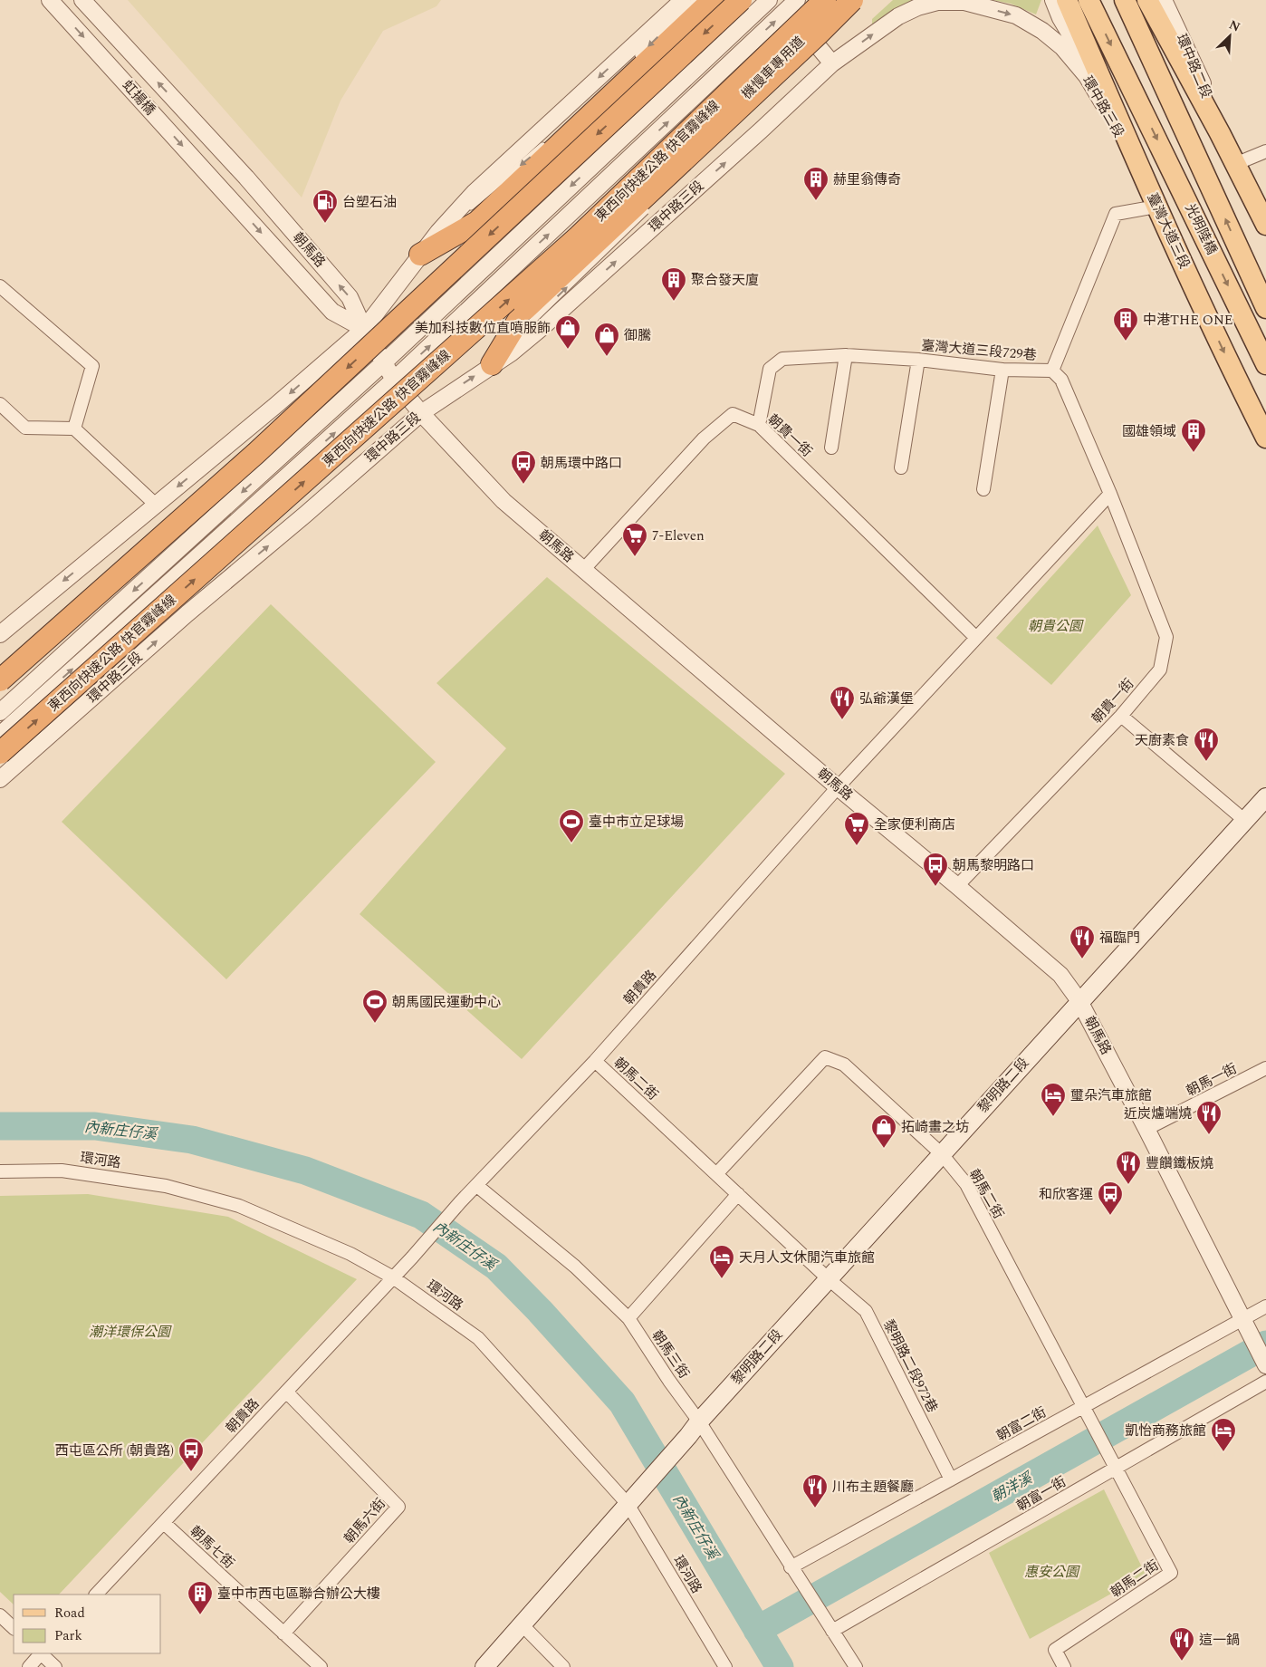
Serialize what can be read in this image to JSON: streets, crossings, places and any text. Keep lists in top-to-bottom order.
{
  "streets": {
    "highway": ["東西向快速公路 快官霧峰線"],
    "main road": ["光明陸橋", "臺灣大道三段", "黎明路二段"],
    "street": [
      "環中路二段",
      "虹揚橋",
      "環中路三段",
      "朝馬路",
      "臺灣大道三段729巷",
      "朝貴一街",
      "朝貴路",
      "朝馬二街",
      "朝馬一街",
      "環河路",
      "朝馬三街",
      "黎明路二段972巷",
      "朝富二街",
      "朝富一街",
      "朝馬六街",
      "朝馬七街"
    ],
    "lane": ["機慢車專用道"]
  },
  "crossings": [
    ["虹揚橋", "朝馬路"],
    ["環中路三段", "臺灣大道三段"],
    ["環中路三段", "朝馬路"],
    ["環中路三段", "臺灣大道三段729巷"],
    ["臺灣大道三段", "臺灣大道三段729巷"],
    ["朝馬路", "朝貴一街"],
    ["朝馬路", "朝貴路"],
    ["朝馬路", "朝馬一街"],
    ["朝馬路", "黎明路二段"],
    ["朝馬路", "朝富二街"],
    ["臺灣大道三段729巷", "朝貴一街"],
    ["朝貴路", "朝馬二街"],
    ["朝貴路", "環河路"],
    ["朝貴路", "朝馬三街"],
    ["朝貴路", "朝馬六街"],
    ["朝貴路", "朝馬七街"],
    ["朝馬二街", "黎明路二段"],
    ["朝馬二街", "黎明路二段972巷"],
    ["朝馬二街", "朝富二街"],
    ["朝馬二街", "朝富一街"],
    ["黎明路二段", "環河路"],
    ["黎明路二段", "朝馬三街"],
    ["黎明路二段", "黎明路二段972巷"],
    ["朝馬三街", "朝富二街"],
    ["朝馬三街", "朝富一街"],
    ["黎明路二段972巷", "朝富二街"],
    ["朝馬六街", "朝馬七街"]
  ],
  "one_way": ["臺灣大道三段"],
  "water": ["內新庄仔溪", "朝洋溪"],
  "parks": ["朝貴公園", "潮洋環保公園", "惠安公園"],
  "places": {
    "building": [
      "赫里翁傳奇",
      "聚合發天廈",
      "中港THE ONE",
      "國雄領域",
      "臺中市西屯區聯合辦公大樓"
    ],
    "fuel station": ["台塑石油"],
    "shop": ["美加科技數位直噴服飾", "御騰", "拓崎畫之坊"],
    "bus stop": [
      "朝馬環中路口",
      "朝馬黎明路口",
      "和欣客運",
      "西屯區公所 (朝貴路)"
    ],
    "supermarket": ["7-Eleven", "全家便利商店"],
    "restaurant": [
      "弘爺漢堡",
      "天廚素食",
      "福臨門",
      "近炭爐端燒",
      "豐饡鐵板燒",
      "川布主題餐廳",
      "這一鍋"
    ],
    "sports": ["臺中市立足球場", "朝馬國民運動中心"],
    "hotel": ["璽朵汽車旅館", "天月人文休閒汽車旅館", "凱怡商務旅館"]
  },
  "legend": ["Road", "Park"],
  "north": "top right"
}
